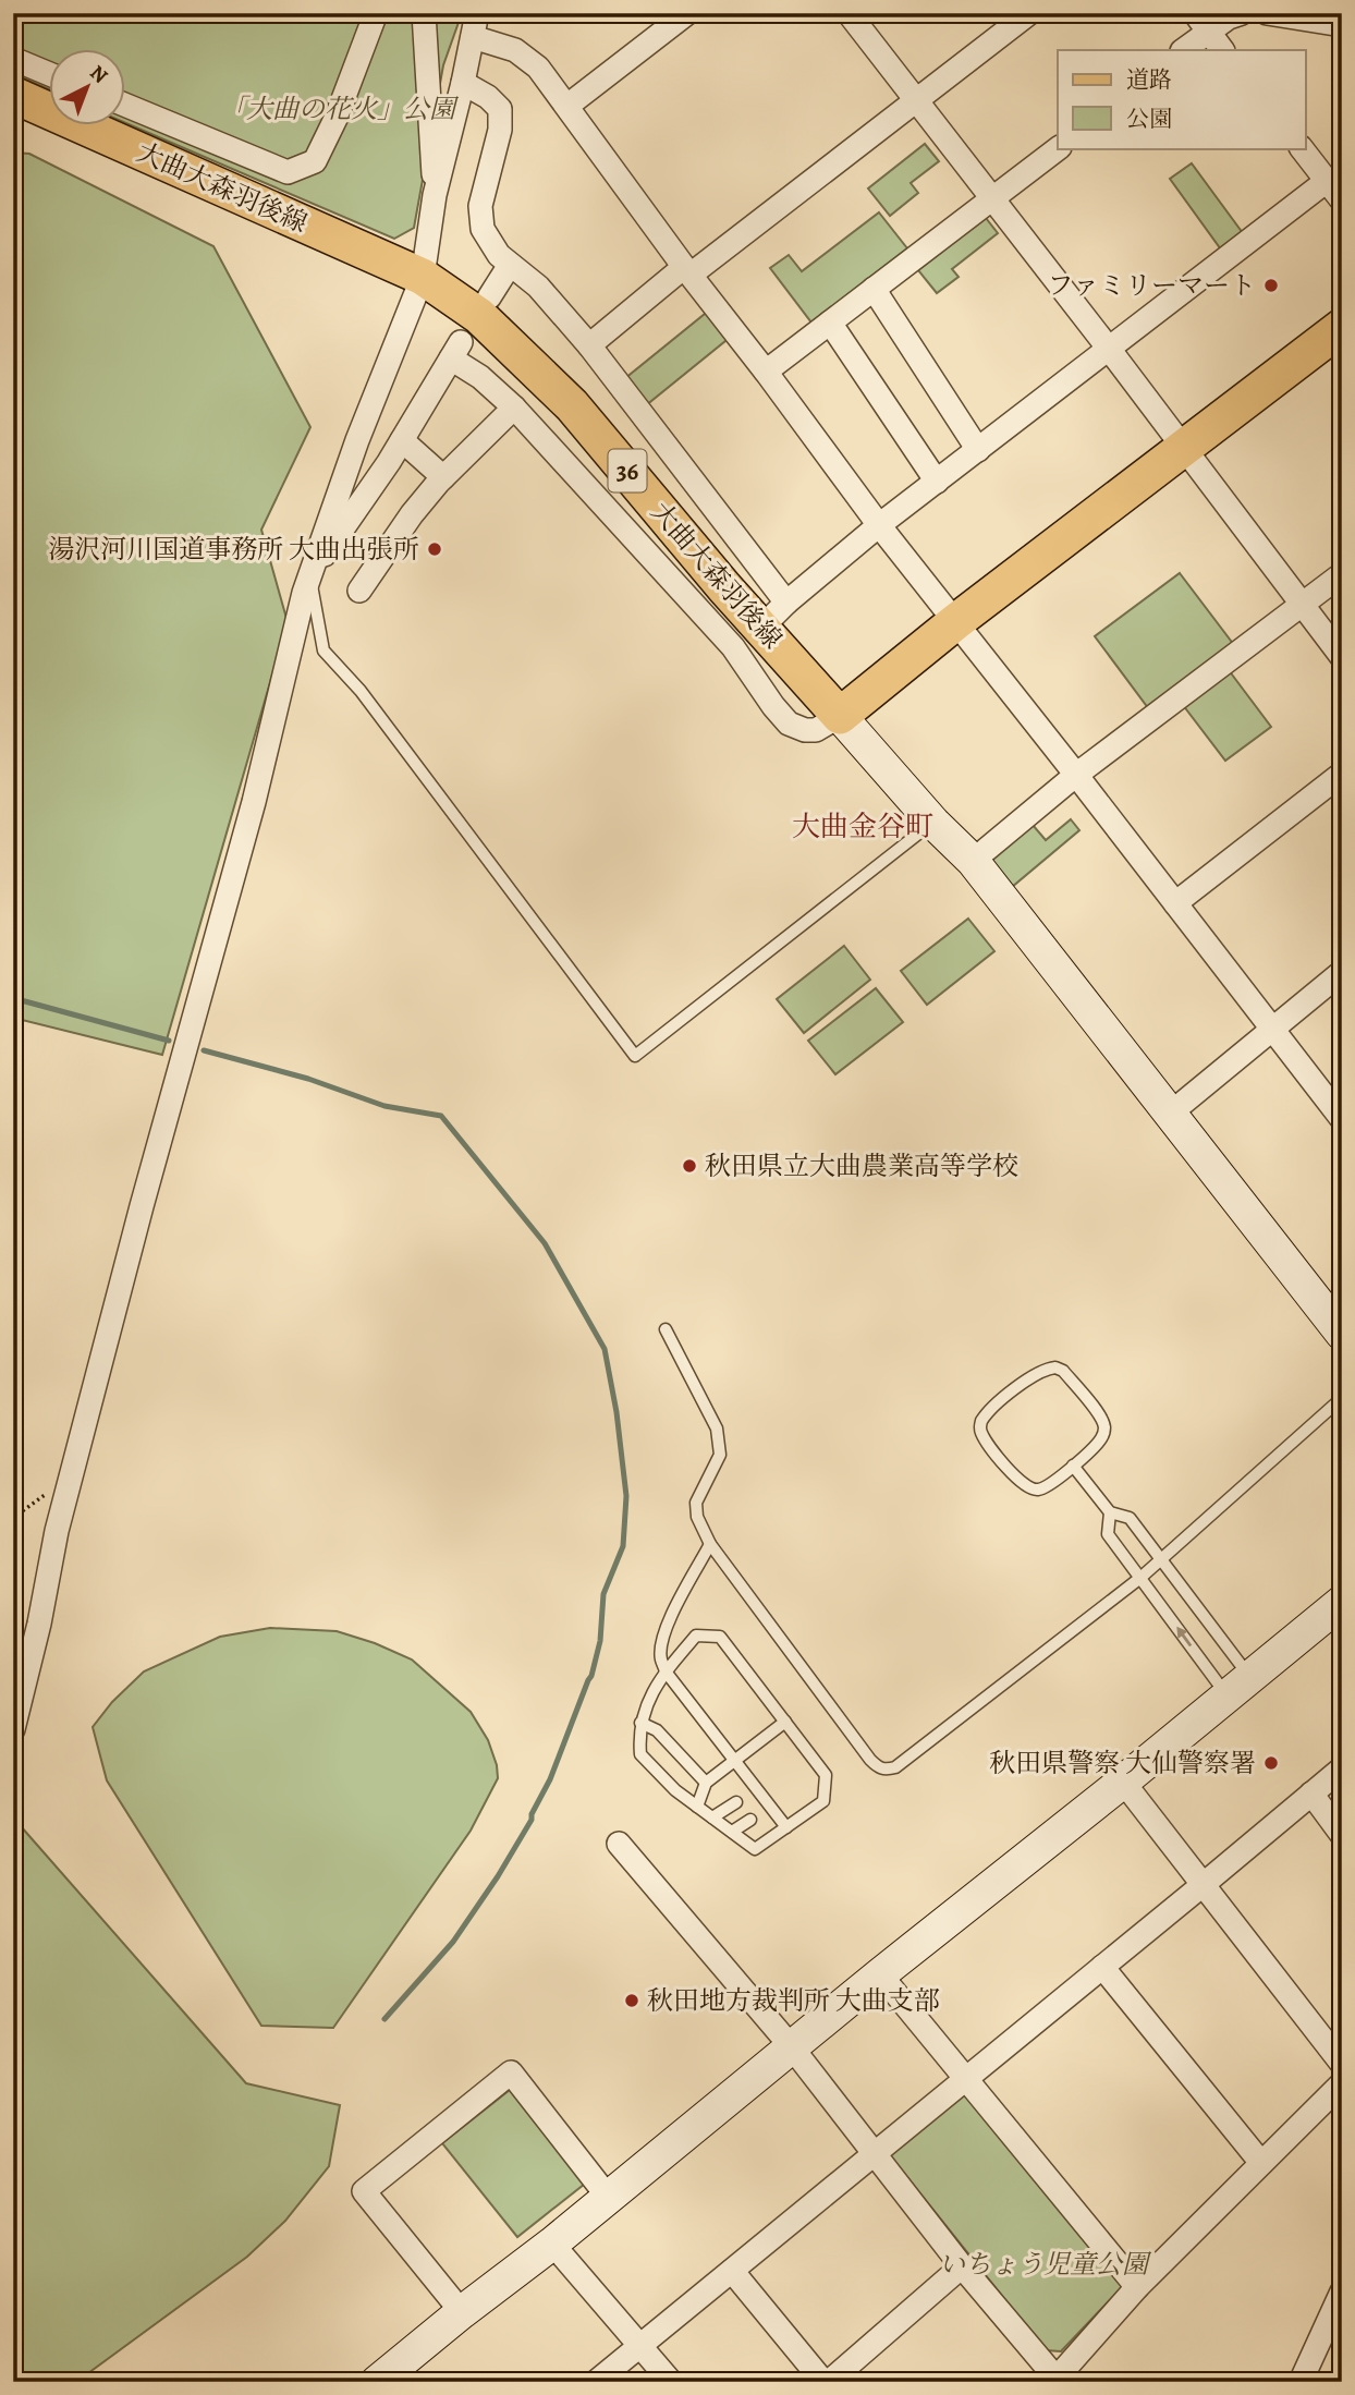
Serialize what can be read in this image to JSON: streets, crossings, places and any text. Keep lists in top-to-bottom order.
{
  "streets": {
    "main road": ["大曲大森羽後線", "36"]
  },
  "districts": ["大曲金谷町"],
  "parks": ["「大曲の花火」公園", "いちょう児童公園"],
  "places": [
    "ファミリーマート",
    "湯沢河川国道事務所 大曲出張所",
    "秋田県立大曲農業高等学校",
    "秋田県警察 大仙警察署",
    "秋田地方裁判所 大曲支部"
  ],
  "legend": ["道路", "公園"],
  "north": "top right"
}
